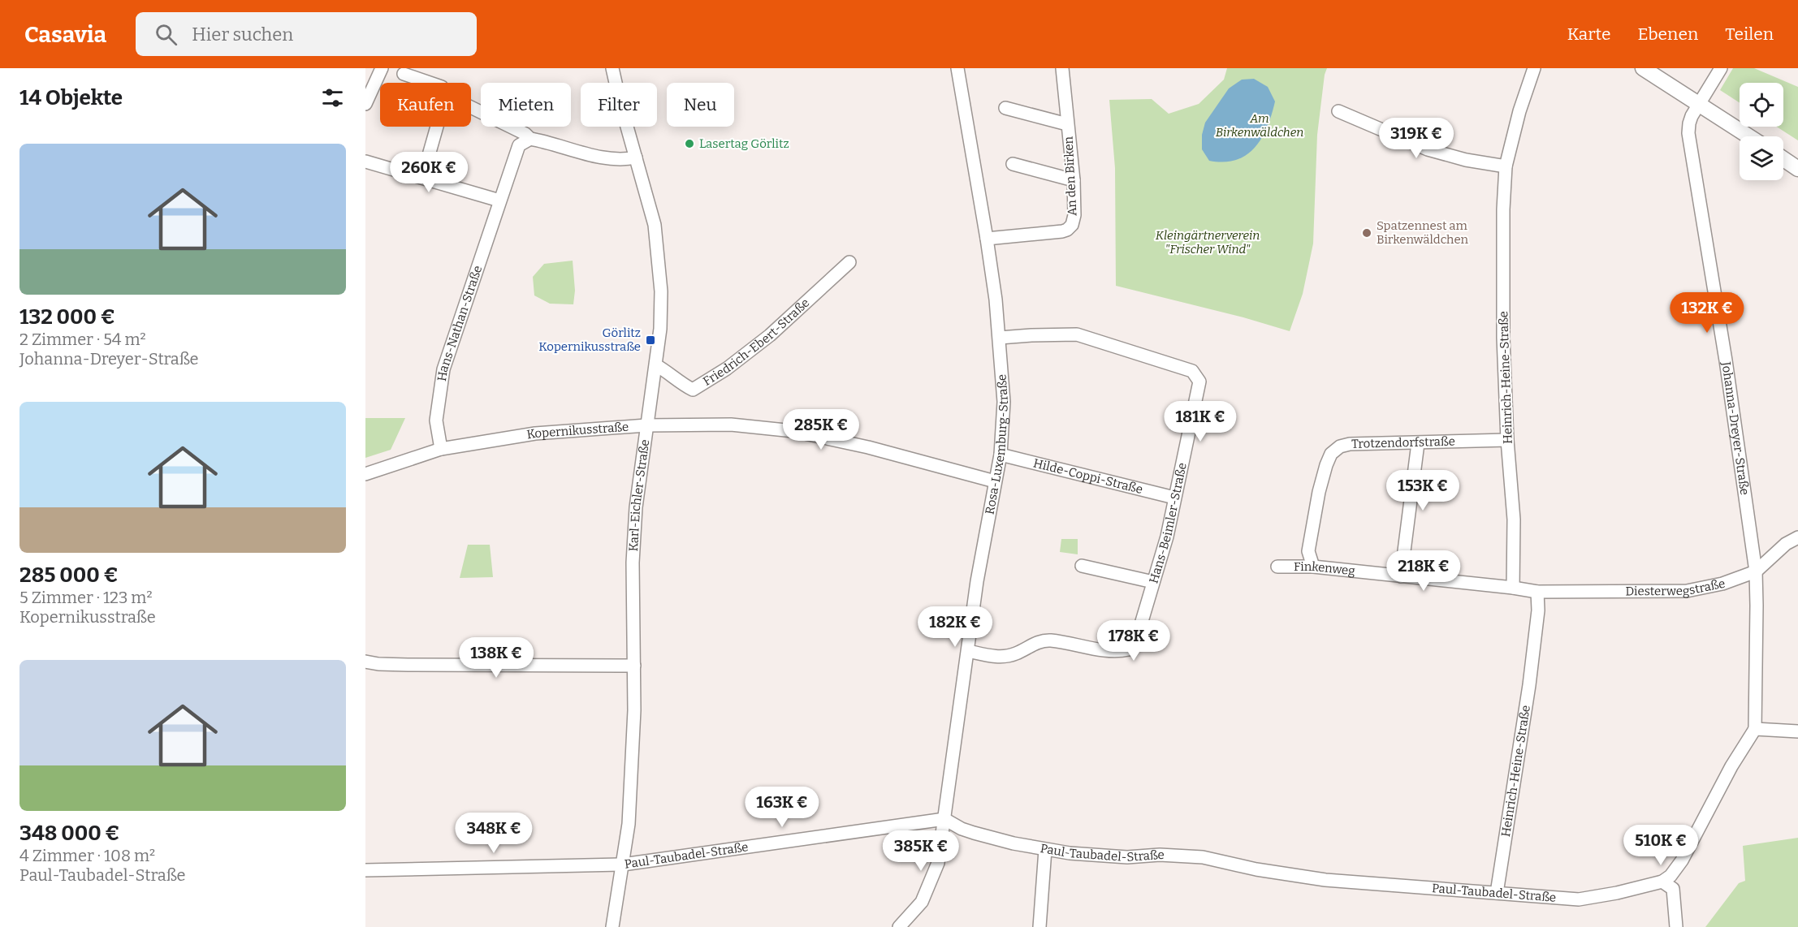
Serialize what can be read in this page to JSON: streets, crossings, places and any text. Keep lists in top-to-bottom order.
{
  "streets": {
    "street": [
      "An den Birken",
      "Hans-Nathan-Straße",
      "Friedrich-Ebert-Straße",
      "Heinrich-Heine-Straße",
      "Johanna-Dreyer-Straße",
      "Kopernikusstraße",
      "Rosa-Luxemburg-Straße",
      "Trotzendorfstraße",
      "Hilde-Coppi-Straße",
      "Karl-Eichler-Straße",
      "Hans-Beimler-Straße",
      "Finkenweg",
      "Diesterwegstraße",
      "Paul-Taubadel-Straße"
    ]
  },
  "crossings": [
    ["An den Birken", "Rosa-Luxemburg-Straße"],
    ["Hans-Nathan-Straße", "Kopernikusstraße"],
    ["Friedrich-Ebert-Straße", "Karl-Eichler-Straße"],
    ["Heinrich-Heine-Straße", "Trotzendorfstraße"],
    ["Heinrich-Heine-Straße", "Finkenweg"],
    ["Heinrich-Heine-Straße", "Diesterwegstraße"],
    ["Heinrich-Heine-Straße", "Paul-Taubadel-Straße"],
    ["Johanna-Dreyer-Straße", "Diesterwegstraße"],
    ["Kopernikusstraße", "Rosa-Luxemburg-Straße"],
    ["Kopernikusstraße", "Karl-Eichler-Straße"],
    ["Rosa-Luxemburg-Straße", "Hilde-Coppi-Straße"],
    ["Rosa-Luxemburg-Straße", "Hans-Beimler-Straße"],
    ["Rosa-Luxemburg-Straße", "Paul-Taubadel-Straße"],
    ["Trotzendorfstraße", "Finkenweg"],
    ["Hilde-Coppi-Straße", "Hans-Beimler-Straße"],
    ["Karl-Eichler-Straße", "Paul-Taubadel-Straße"],
    ["Finkenweg", "Diesterwegstraße"]
  ],
  "parks": ["Am Birkenwäldchen", "Kleingärtnerverein \"Frischer Wind\""],
  "places": {
    "other": ["Lasertag Görlitz", "Spatzennest am Birkenwäldchen"],
    "transit": ["Görlitz Kopernikusstraße"]
  },
  "page": {
    "header": "Casavia",
    "search": "Hier suchen",
    "nav": ["Karte", "Ebenen", "Teilen"],
    "heading": "14 Objekte",
    "chip": [
      "Kaufen",
      "Mieten",
      "Filter",
      "Neu"
    ],
    "price": [
      "319K €",
      "260K €",
      "132K €",
      "181K €",
      "285K €",
      "153K €",
      "218K €",
      "182K €",
      "178K €",
      "138K €",
      "163K €",
      "348K €",
      "510K €",
      "385K €"
    ],
    "list": [
      {
        "name": "132 000 €",
        "note": "2 Zimmer · 54 m² · Johanna-Dreyer-Straße"
      },
      {
        "name": "285 000 €",
        "note": "5 Zimmer · 123 m² · Kopernikusstraße"
      },
      {
        "name": "348 000 €",
        "note": "4 Zimmer · 108 m² · Paul-Taubadel-Straße"
      }
    ]
  }
}
